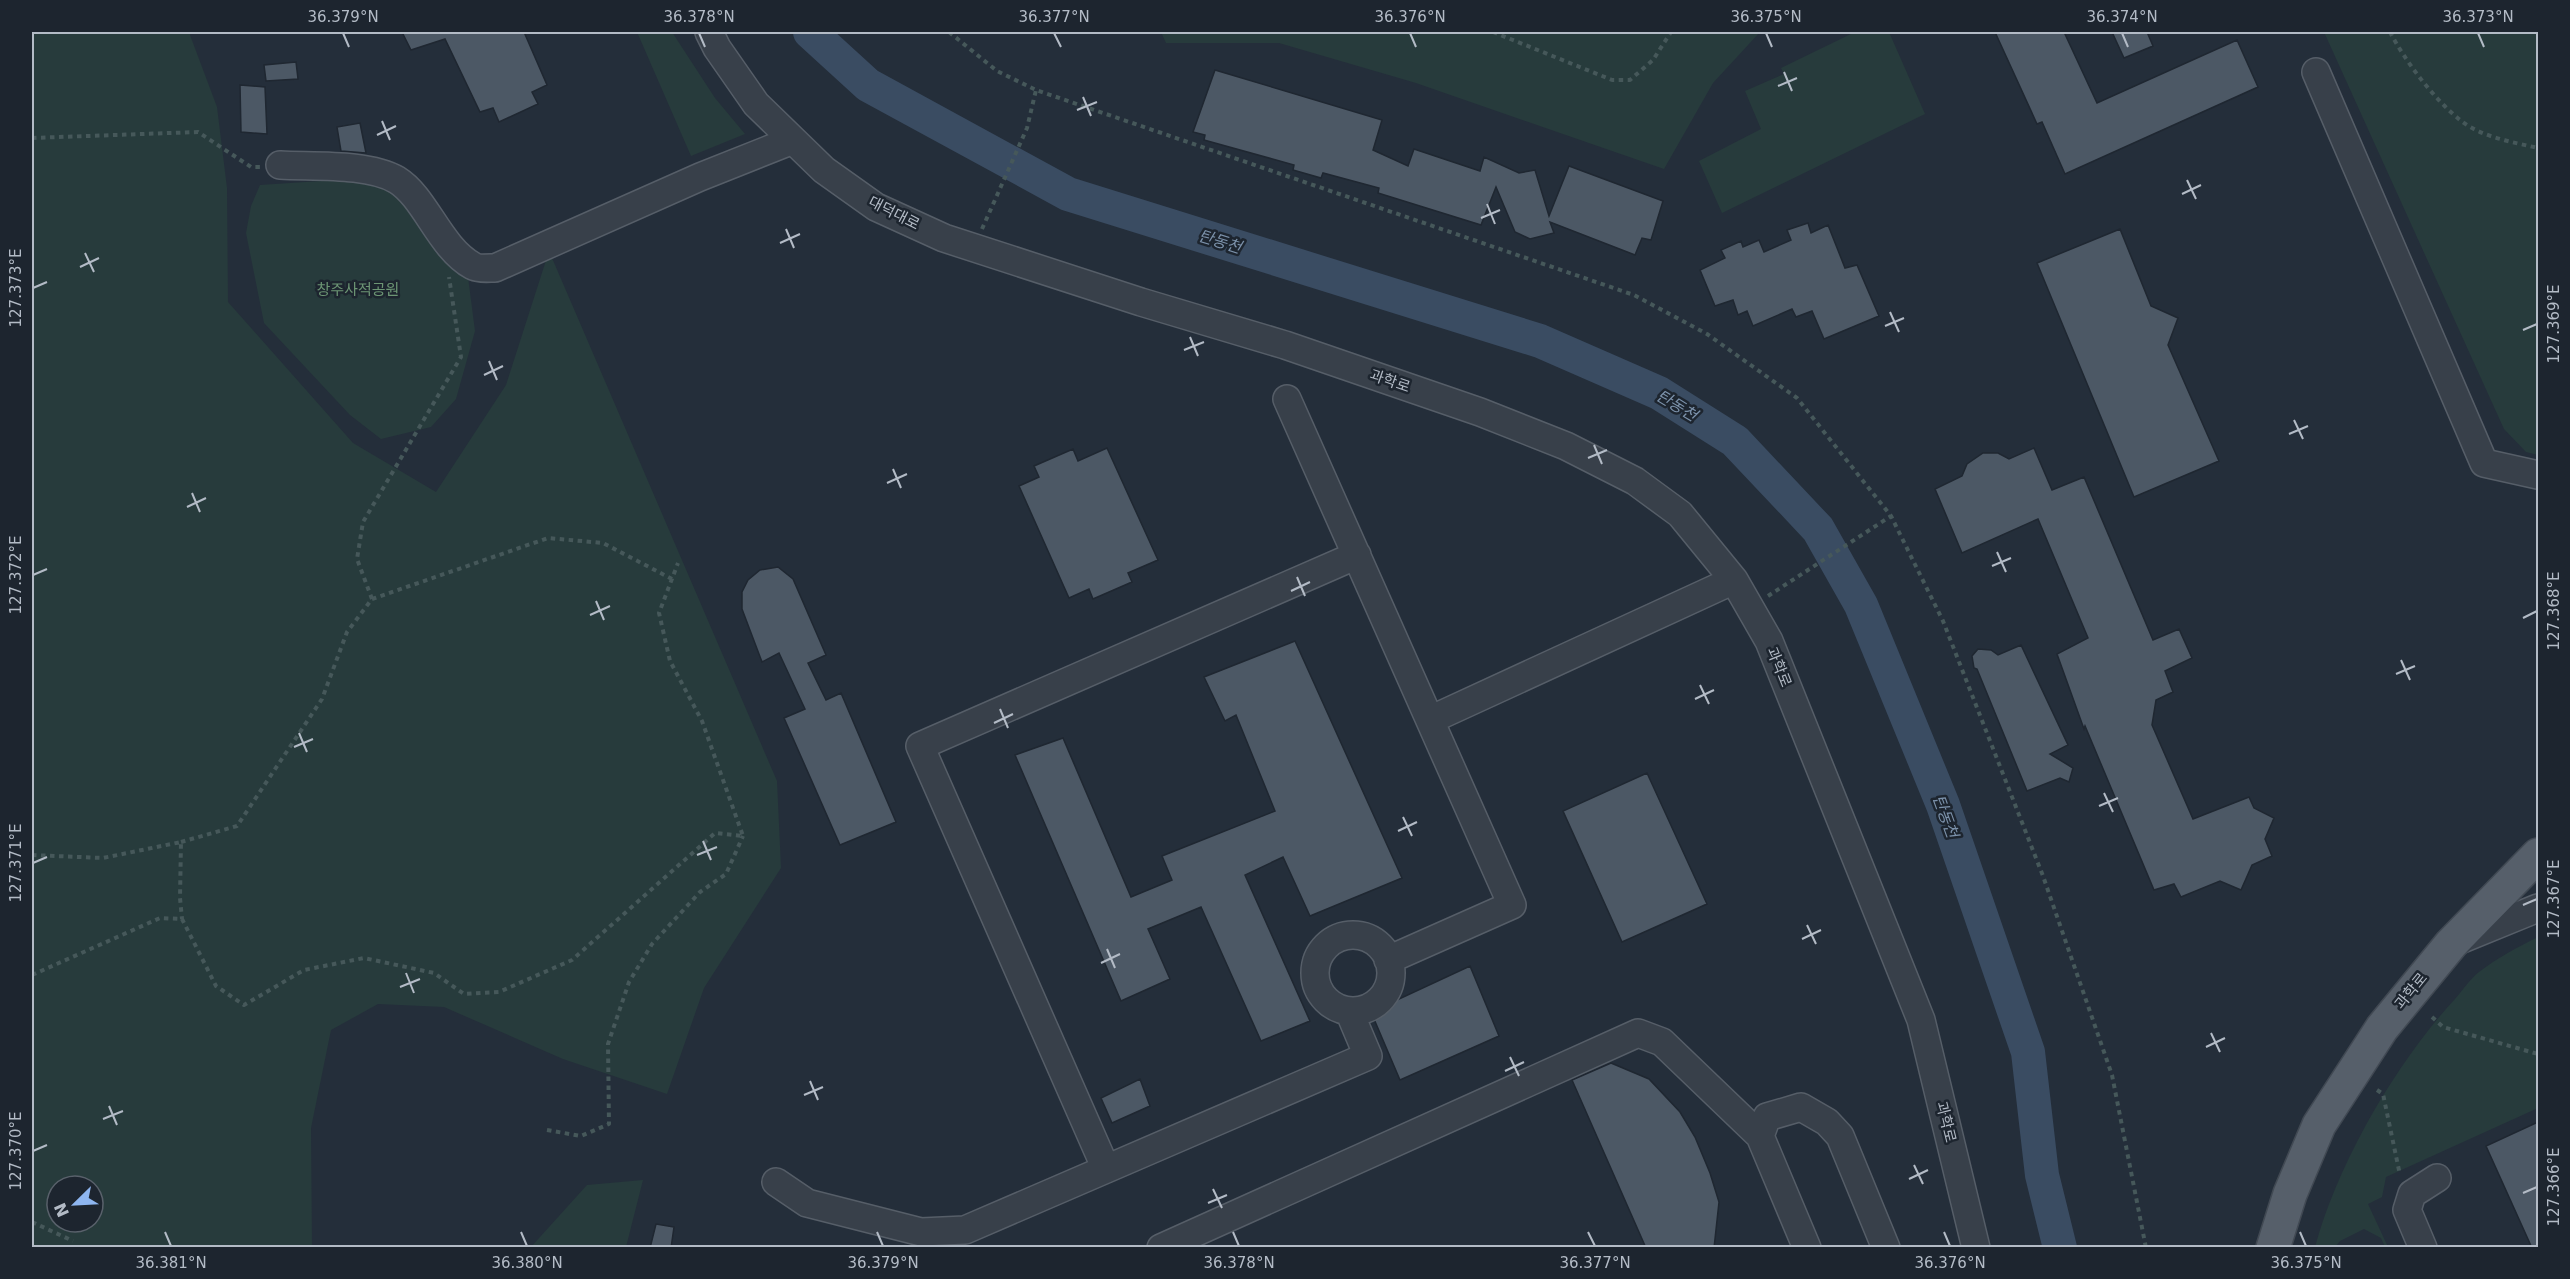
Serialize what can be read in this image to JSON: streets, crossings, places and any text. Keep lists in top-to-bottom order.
{
  "streets": {
    "main road": ["과학로"],
    "street": ["대덕대로"]
  },
  "crossings": [
    ["대덕대로", "과학로"]
  ],
  "water": ["탄동천"],
  "parks": ["창주사적공원"],
  "north": "bottom left",
  "coordinates": [
    "36.379°N",
    "36.378°N",
    "36.377°N",
    "36.376°N",
    "36.375°N",
    "36.374°N",
    "36.373°N",
    "127.373°E",
    "127.369°E",
    "127.372°E",
    "127.368°E",
    "127.371°E",
    "127.367°E",
    "127.370°E",
    "127.366°E",
    "36.381°N",
    "36.380°N"
  ]
}
